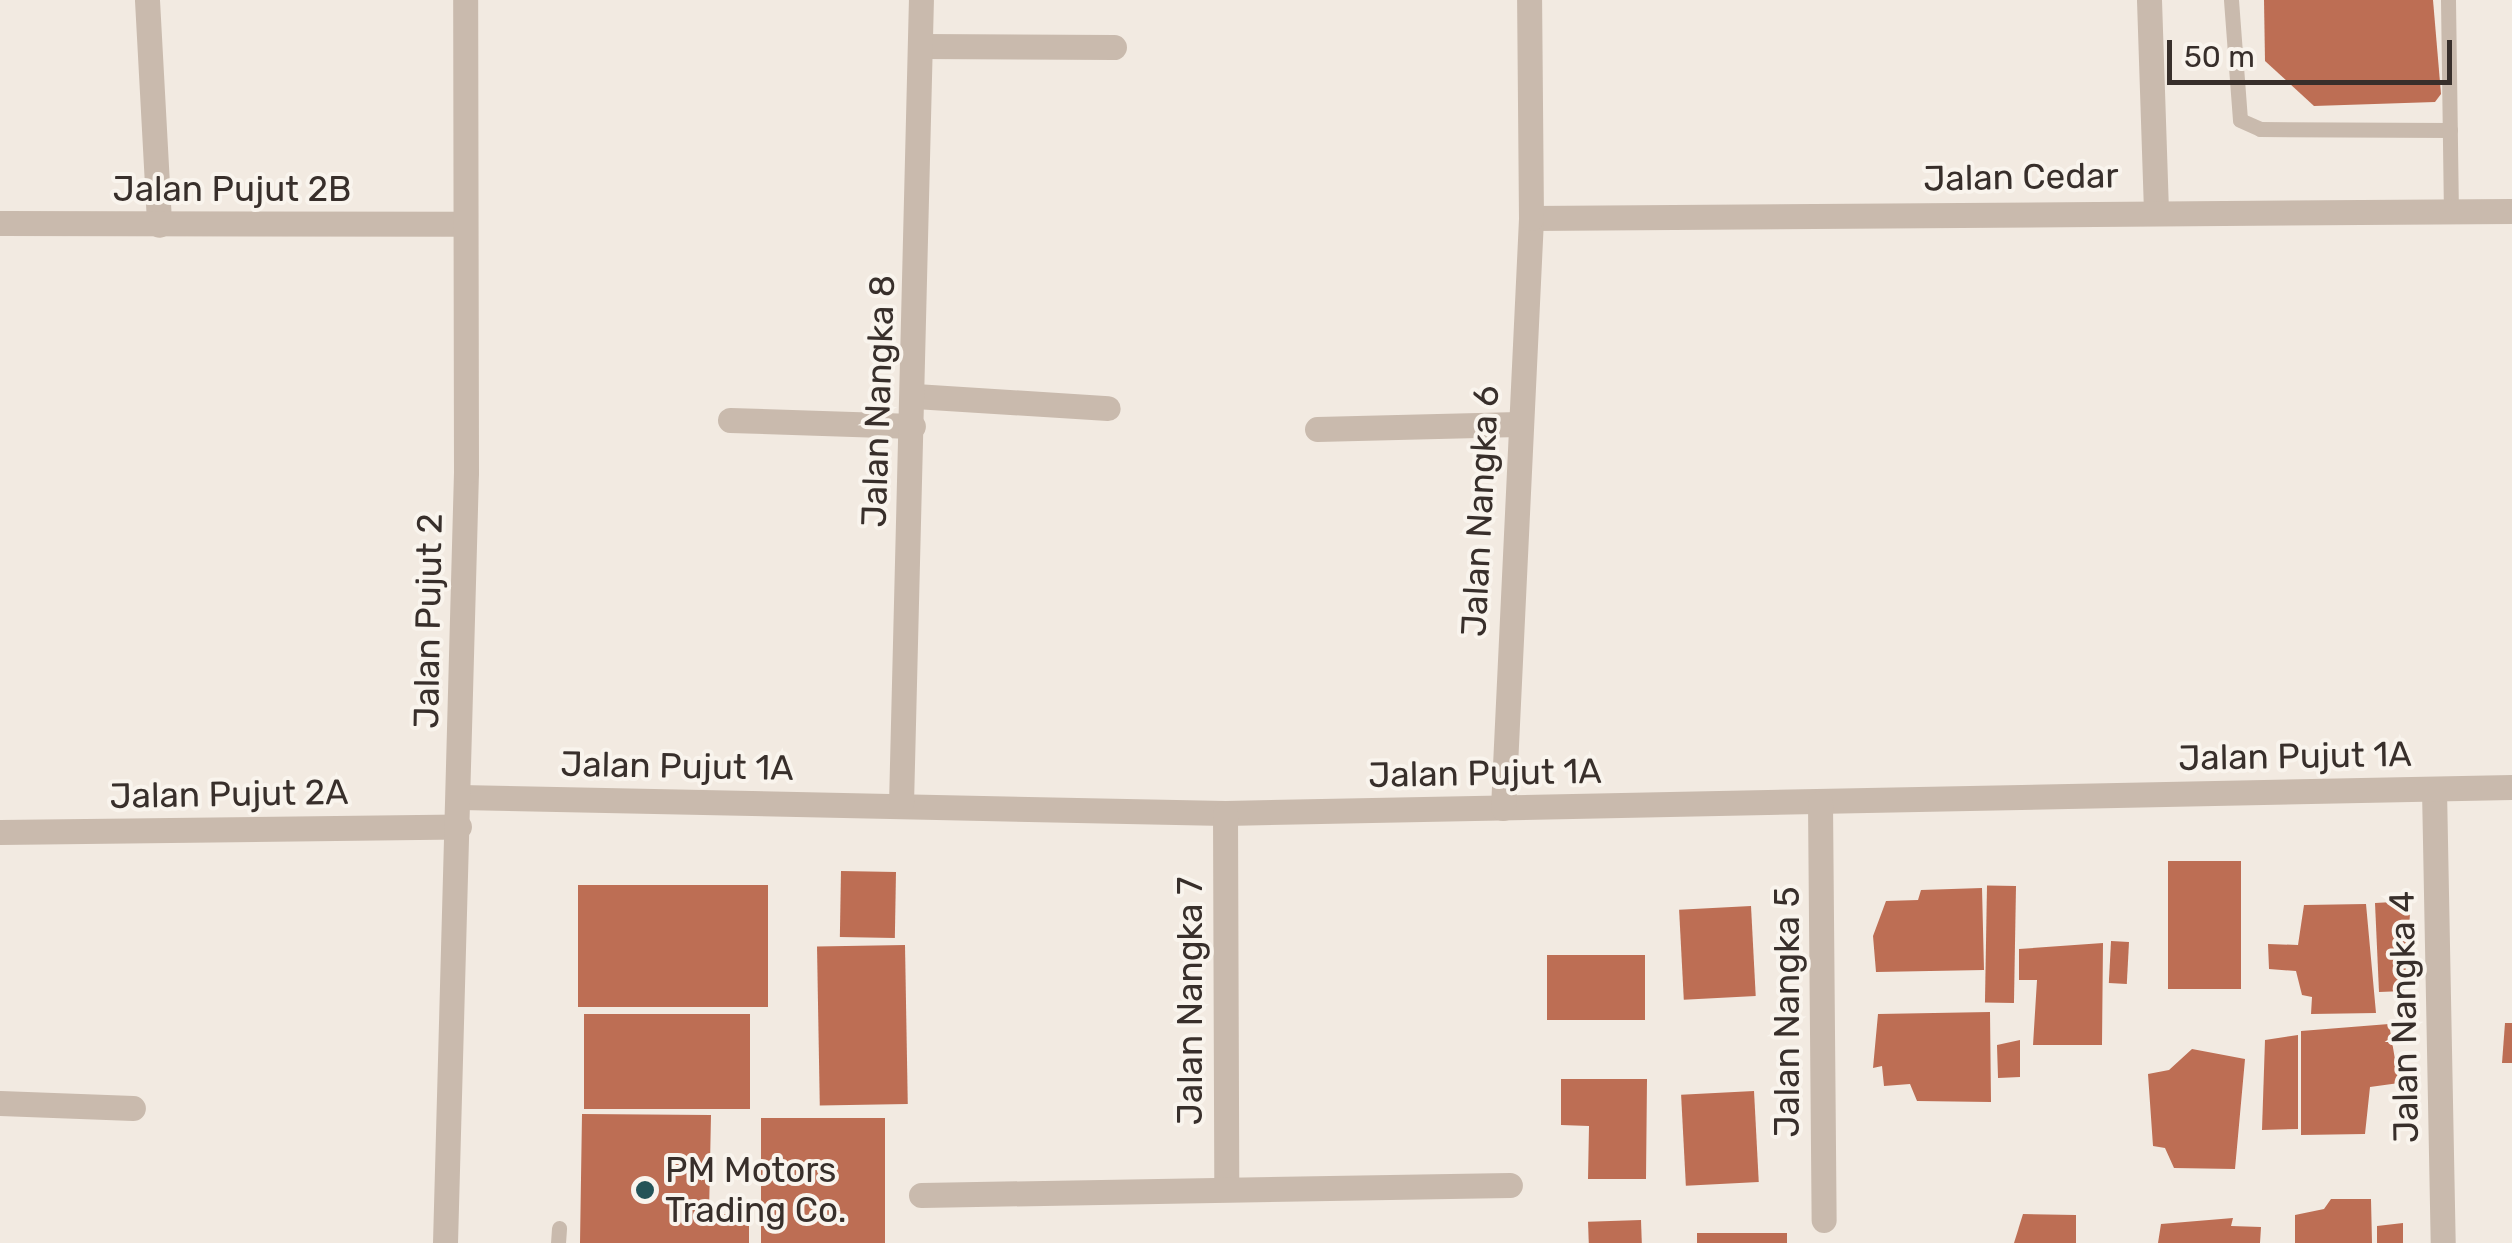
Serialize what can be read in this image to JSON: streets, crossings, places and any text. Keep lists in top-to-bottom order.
{
  "streets": {
    "street": [
      "Jalan Cedar",
      "Jalan Pujut 2B",
      "Jalan Nangka 8",
      "Jalan Nangka 6",
      "Jalan Pujut 2",
      "Jalan Pujut 1A",
      "Jalan Pujut 2A",
      "Jalan Nangka 7",
      "Jalan Nangka 5",
      "Jalan Nangka 4"
    ]
  },
  "crossings": [
    ["Jalan Cedar", "Jalan Nangka 6"],
    ["Jalan Pujut 2B", "Jalan Pujut 2"],
    ["Jalan Nangka 8", "Jalan Pujut 1A"],
    ["Jalan Nangka 6", "Jalan Pujut 1A"],
    ["Jalan Pujut 2", "Jalan Pujut 1A"],
    ["Jalan Pujut 2", "Jalan Pujut 2A"],
    ["Jalan Pujut 1A", "Jalan Nangka 7"],
    ["Jalan Pujut 1A", "Jalan Nangka 5"],
    ["Jalan Pujut 1A", "Jalan Nangka 4"]
  ],
  "places": ["PM Motors Trading Co."],
  "scale_bar": "50 m"
}
